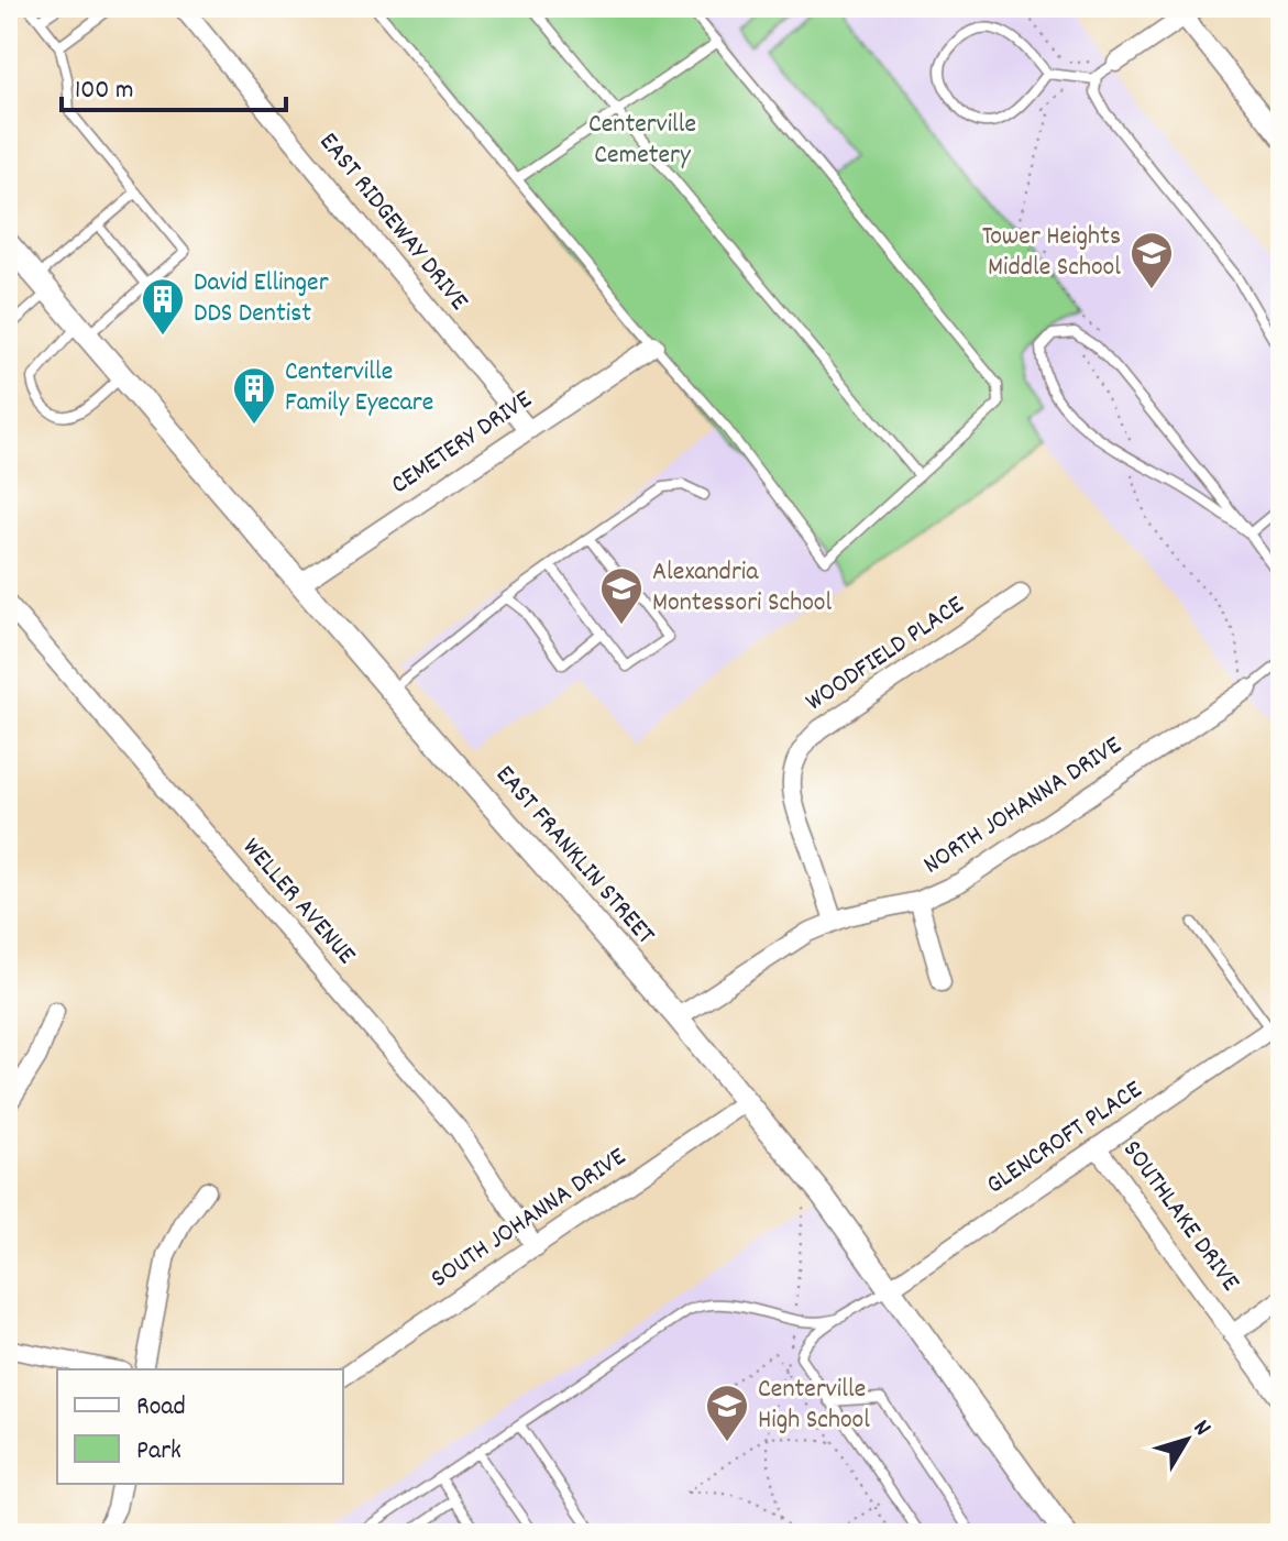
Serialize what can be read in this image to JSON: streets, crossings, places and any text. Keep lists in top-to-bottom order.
{
  "streets": {
    "street": [
      "EAST RIDGEWAY DRIVE",
      "CEMETERY DRIVE",
      "WOODFIELD PLACE",
      "NORTH JOHANNA DRIVE",
      "EAST FRANKLIN STREET",
      "WELLER AVENUE",
      "GLENCROFT PLACE",
      "SOUTHLAKE DRIVE",
      "SOUTH JOHANNA DRIVE"
    ]
  },
  "crossings": [
    ["EAST RIDGEWAY DRIVE", "CEMETERY DRIVE"],
    ["CEMETERY DRIVE", "EAST FRANKLIN STREET"],
    ["WOODFIELD PLACE", "NORTH JOHANNA DRIVE"],
    ["NORTH JOHANNA DRIVE", "EAST FRANKLIN STREET"],
    ["EAST FRANKLIN STREET", "GLENCROFT PLACE"],
    ["EAST FRANKLIN STREET", "SOUTH JOHANNA DRIVE"],
    ["WELLER AVENUE", "SOUTH JOHANNA DRIVE"],
    ["GLENCROFT PLACE", "SOUTHLAKE DRIVE"]
  ],
  "parks": ["Centerville Cemetery"],
  "places": {
    "school or university": ["Tower Heights Middle School", "Alexandria Montessori School", "Centerville High School"],
    "building": ["David Ellinger DDS Dentist", "Centerville Family Eyecare"]
  },
  "legend": ["Road", "Park"],
  "scale_bar": "100 m",
  "north": "top right"
}
